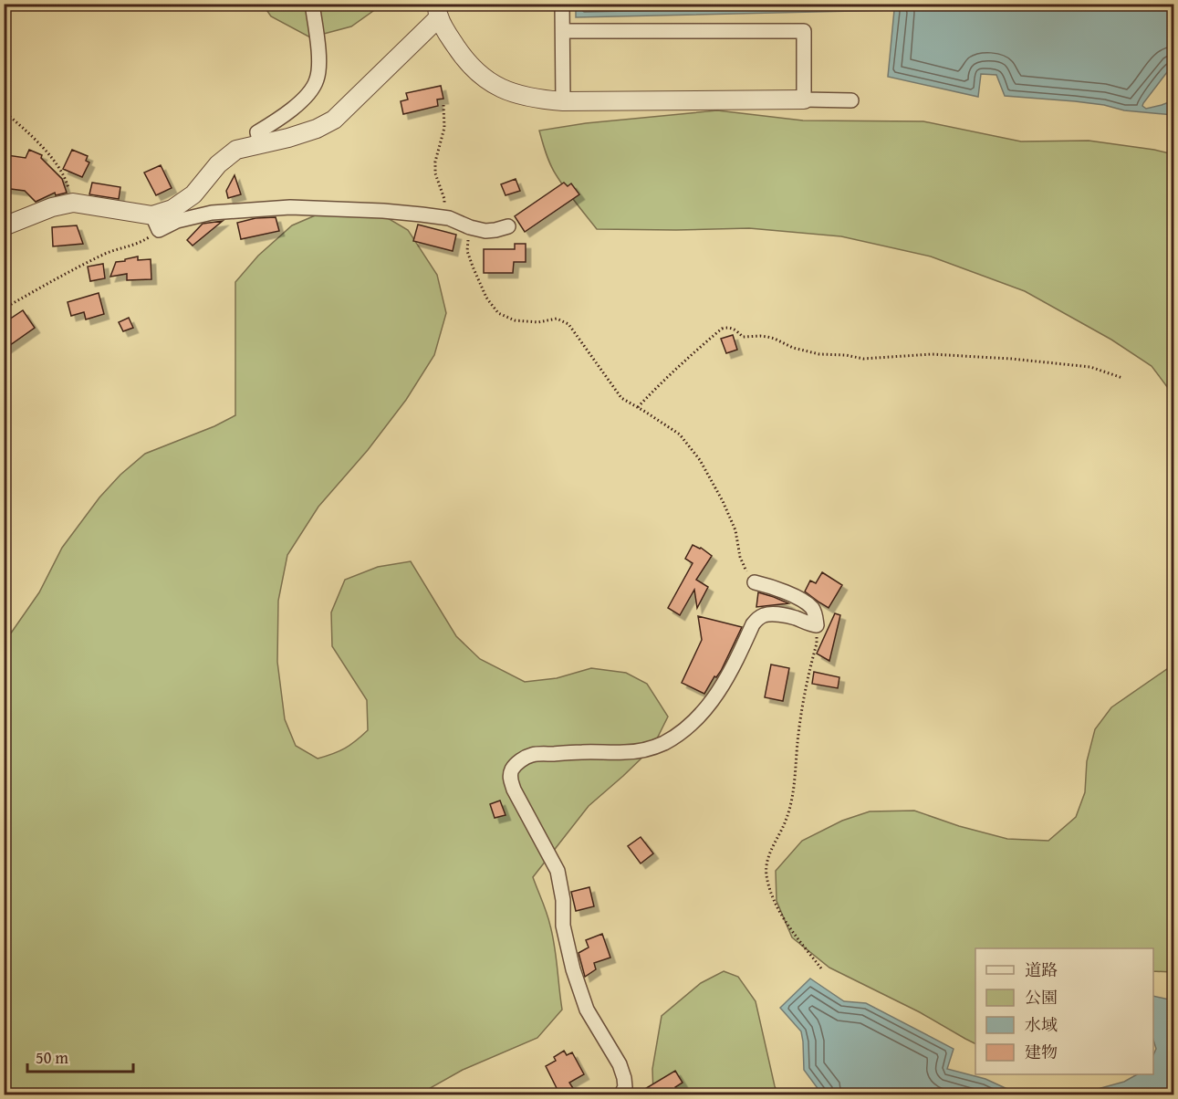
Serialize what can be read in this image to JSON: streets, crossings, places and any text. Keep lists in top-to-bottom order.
{
  "legend": [
    "道路",
    "公園",
    "水域",
    "建物"
  ],
  "scale_bar": "50 m"
}
